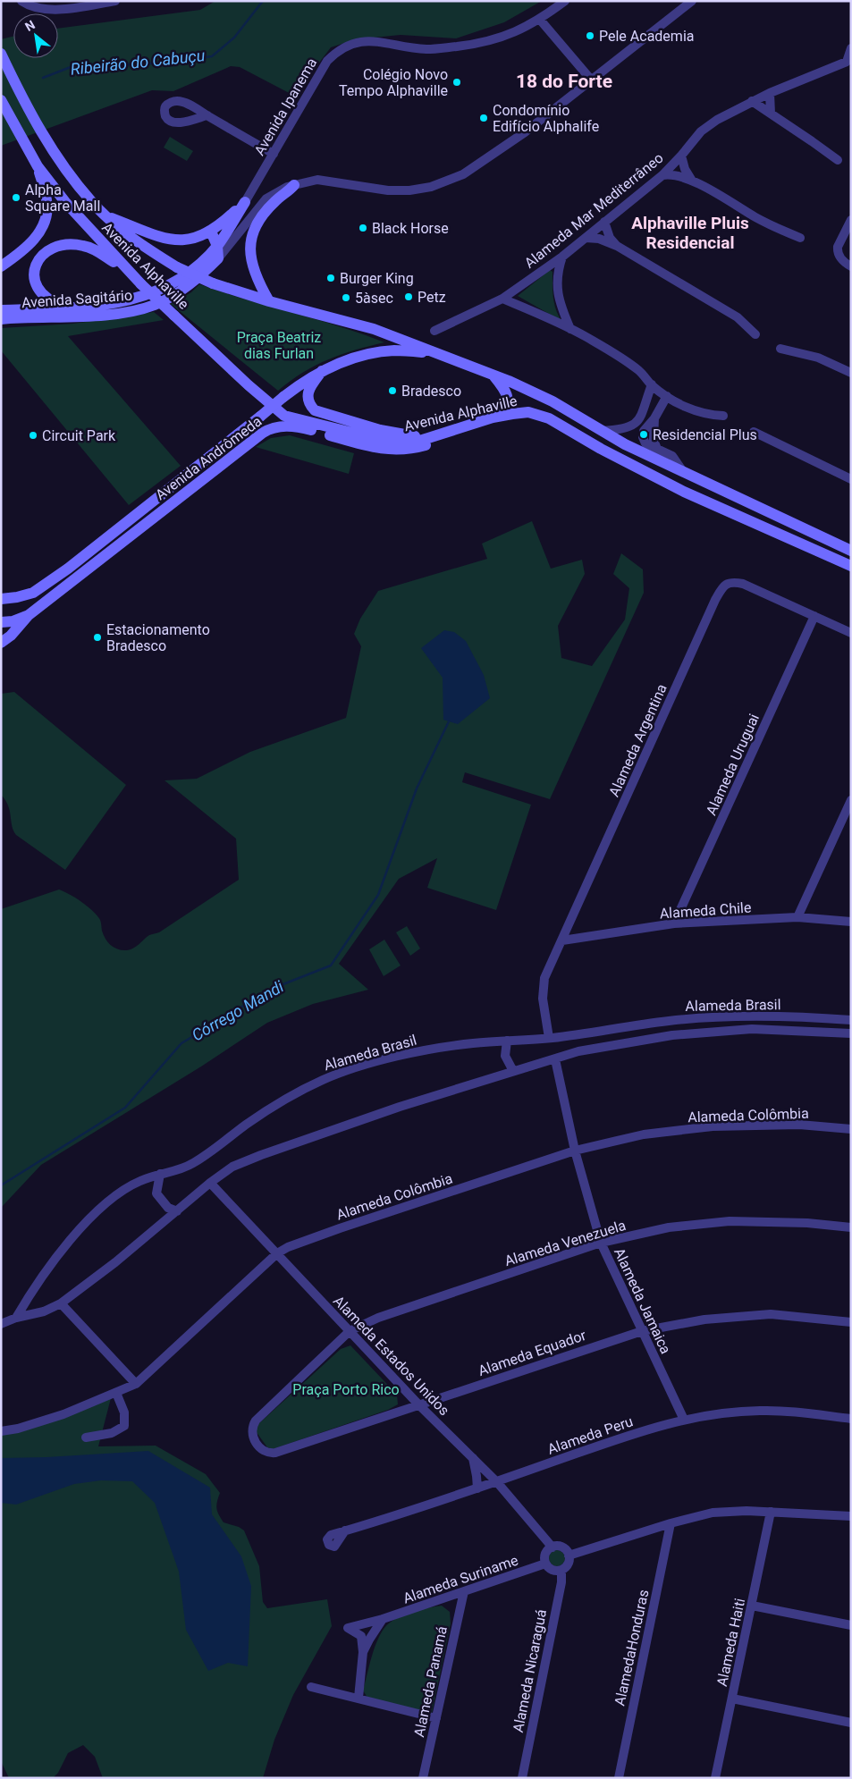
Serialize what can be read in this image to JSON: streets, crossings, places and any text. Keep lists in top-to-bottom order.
{
  "streets": {
    "main road": ["Avenida Alphaville", "Avenida Sagitário", "Avenida Andrômeda"],
    "street": [
      "Avenida Ipanema",
      "Alameda Mar Mediterrâneo",
      "Alameda Argentina",
      "Alameda Uruguai",
      "Alameda Chile",
      "Alameda Brasil",
      "Alameda Colômbia",
      "Alameda Venezuela",
      "Alameda Jamaica",
      "Alameda Equador",
      "Alameda Estados Unidos",
      "Alameda Peru",
      "Alameda Suriname",
      "Alameda Haiti",
      "AlamedaHonduras",
      "Alameda Nicaraguá",
      "Alameda Panamá"
    ]
  },
  "crossings": [
    ["Avenida Ipanema", "Avenida Sagitário"],
    ["Avenida Alphaville", "Avenida Andrômeda"],
    ["Alameda Argentina", "Alameda Uruguai"],
    ["Alameda Argentina", "Alameda Chile"],
    ["Alameda Argentina", "Alameda Brasil"],
    ["Alameda Uruguai", "Alameda Chile"],
    ["Alameda Brasil", "Alameda Jamaica"],
    ["Alameda Brasil", "Alameda Estados Unidos"],
    ["Alameda Colômbia", "Alameda Jamaica"],
    ["Alameda Colômbia", "Alameda Estados Unidos"],
    ["Alameda Venezuela", "Alameda Jamaica"],
    ["Alameda Venezuela", "Alameda Equador"],
    ["Alameda Venezuela", "Alameda Estados Unidos"],
    ["Alameda Jamaica", "Alameda Equador"],
    ["Alameda Jamaica", "Alameda Peru"],
    ["Alameda Equador", "Alameda Estados Unidos"],
    ["Alameda Estados Unidos", "Alameda Peru"],
    ["Alameda Estados Unidos", "Alameda Suriname"],
    ["Alameda Estados Unidos", "Alameda Nicaraguá"],
    ["Alameda Suriname", "Alameda Nicaraguá"],
    ["Alameda Suriname", "Alameda Panamá"]
  ],
  "districts": ["18 do Forte", "Alphaville Pluis Residencial"],
  "water": ["Ribeirão do Cabuçu", "Córrego Mandi"],
  "parks": ["Praça Beatriz dias Furlan", "Praça Porto Rico"],
  "places": [
    "Pele Academia",
    "Colégio Novo Tempo Alphaville",
    "Condomínio Edifício Alphalife",
    "Alpha Square Mall",
    "Black Horse",
    "Burger King",
    "Petz",
    "5àsec",
    "Bradesco",
    "Residencial Plus",
    "Circuit Park",
    "Estacionamento Bradesco"
  ],
  "north": "top left"
}
